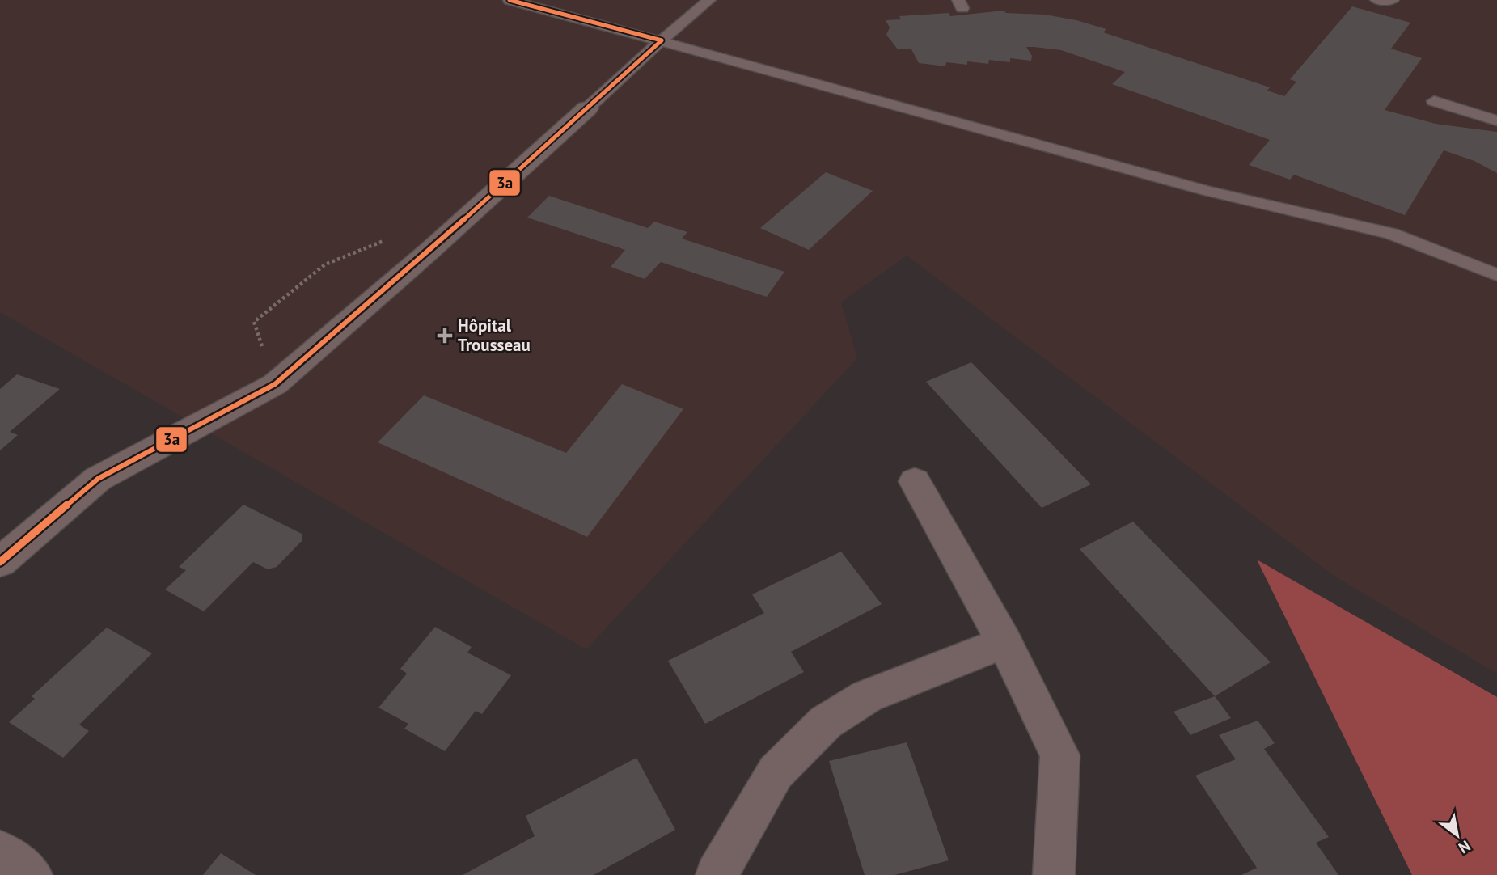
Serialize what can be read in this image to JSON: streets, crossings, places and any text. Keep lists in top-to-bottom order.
{
  "places": {
    "health": ["Hôpital Trousseau"]
  },
  "lines": ["transit line 3a"],
  "north": "bottom right"
}
